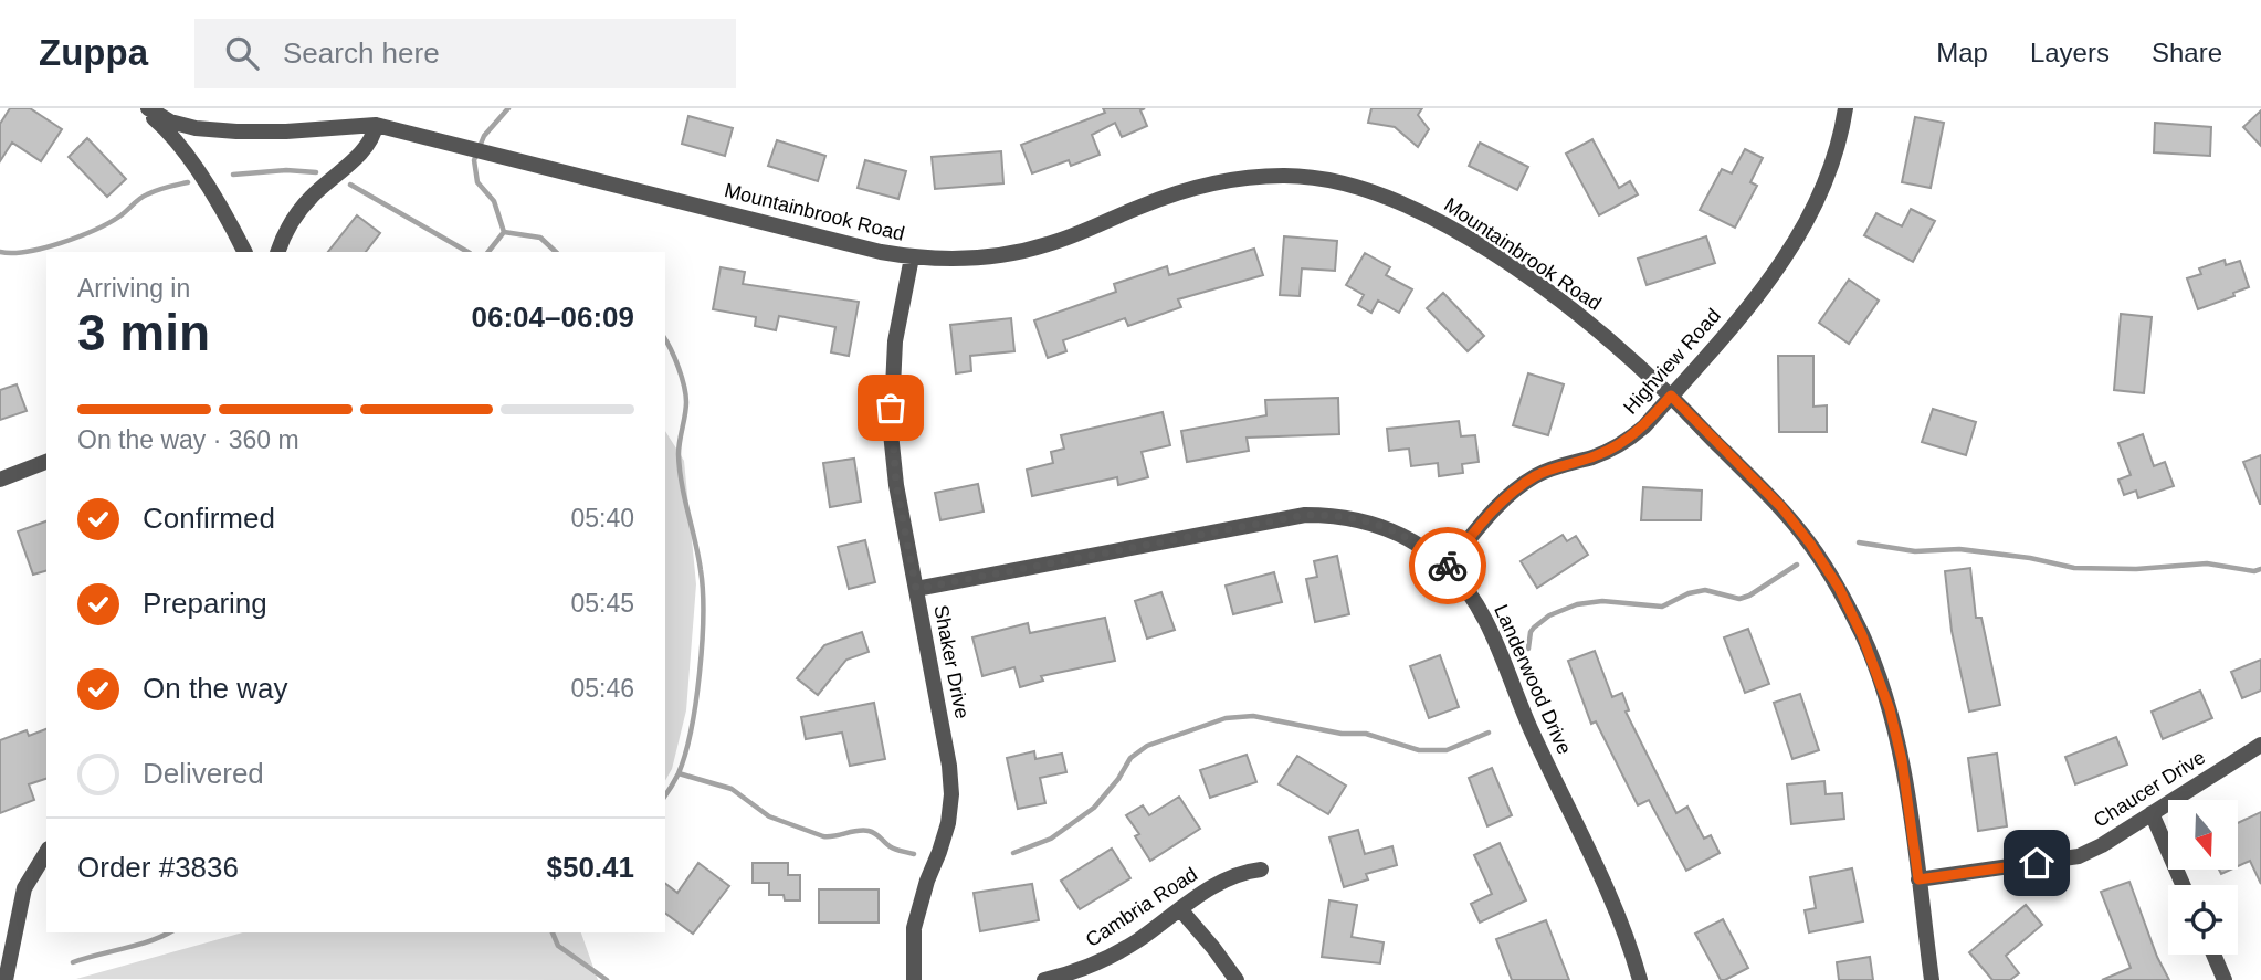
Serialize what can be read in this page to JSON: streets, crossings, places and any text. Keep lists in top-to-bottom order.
{
  "streets": {
    "street": [
      "Mountainbrook Road",
      "Highview Road",
      "Shaker Drive",
      "Landerwood Drive",
      "Chaucer Drive",
      "Cambria Road"
    ]
  },
  "crossings": [
    ["Mountainbrook Road", "Highview Road"],
    ["Mountainbrook Road", "Shaker Drive"],
    ["Mountainbrook Road", "Chaucer Drive"],
    ["Highview Road", "Landerwood Drive"],
    ["Shaker Drive", "Landerwood Drive"]
  ],
  "north": "bottom",
  "page": {
    "header": "Zuppa",
    "search": "Search here",
    "nav": ["Map", "Layers", "Share"],
    "heading": ["3 min", "Arriving in", "06:04–06:09"],
    "panel": ["Order #3836", "$50.41"],
    "bar": "On the way · 360 m",
    "list": [
      ["Confirmed", "05:40"],
      ["Preparing", "05:45"],
      ["On the way", "05:46"],
      "Delivered"
    ]
  }
}
